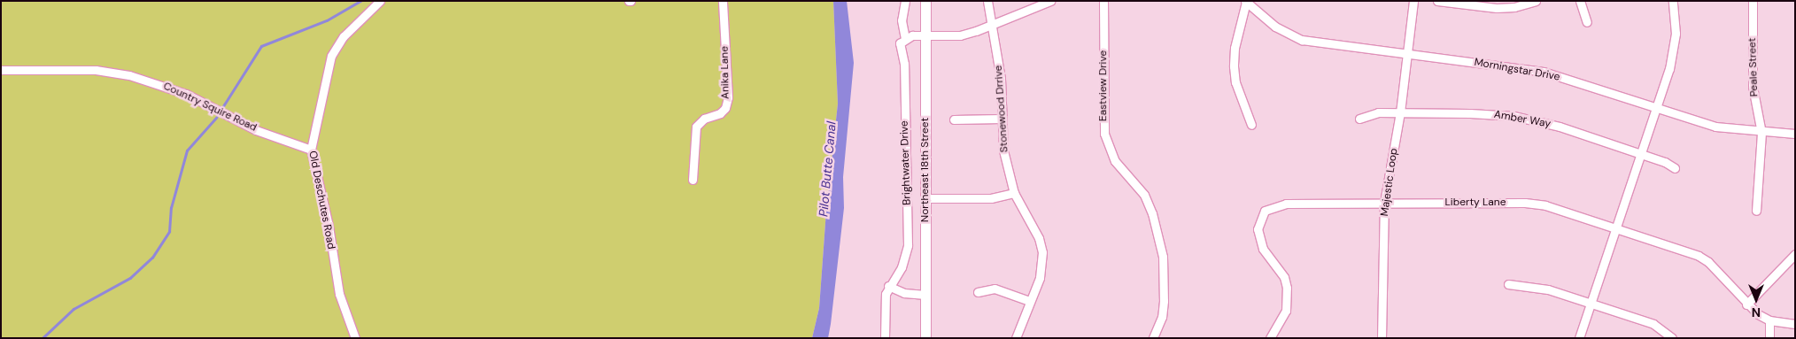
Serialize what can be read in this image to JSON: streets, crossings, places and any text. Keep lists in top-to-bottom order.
{
  "streets": {
    "main road": ["Northeast 18th Street"],
    "street": [
      "Peale Street",
      "Morningstar Drive",
      "Anika Lane",
      "Eastview Drive",
      "Country Squire Road",
      "Stonewood Drrive",
      "Amber Way",
      "Brightwater Drive",
      "Majestic Loop",
      "Old Deschutes Road",
      "Liberty Lane"
    ]
  },
  "crossings": [
    ["Peale Street", "Morningstar Drive"],
    ["Morningstar Drive", "Majestic Loop"],
    ["Country Squire Road", "Old Deschutes Road"],
    ["Amber Way", "Majestic Loop"],
    ["Majestic Loop", "Liberty Lane"]
  ],
  "water": ["Pilot Butte Canal"],
  "north": "bottom"
}
